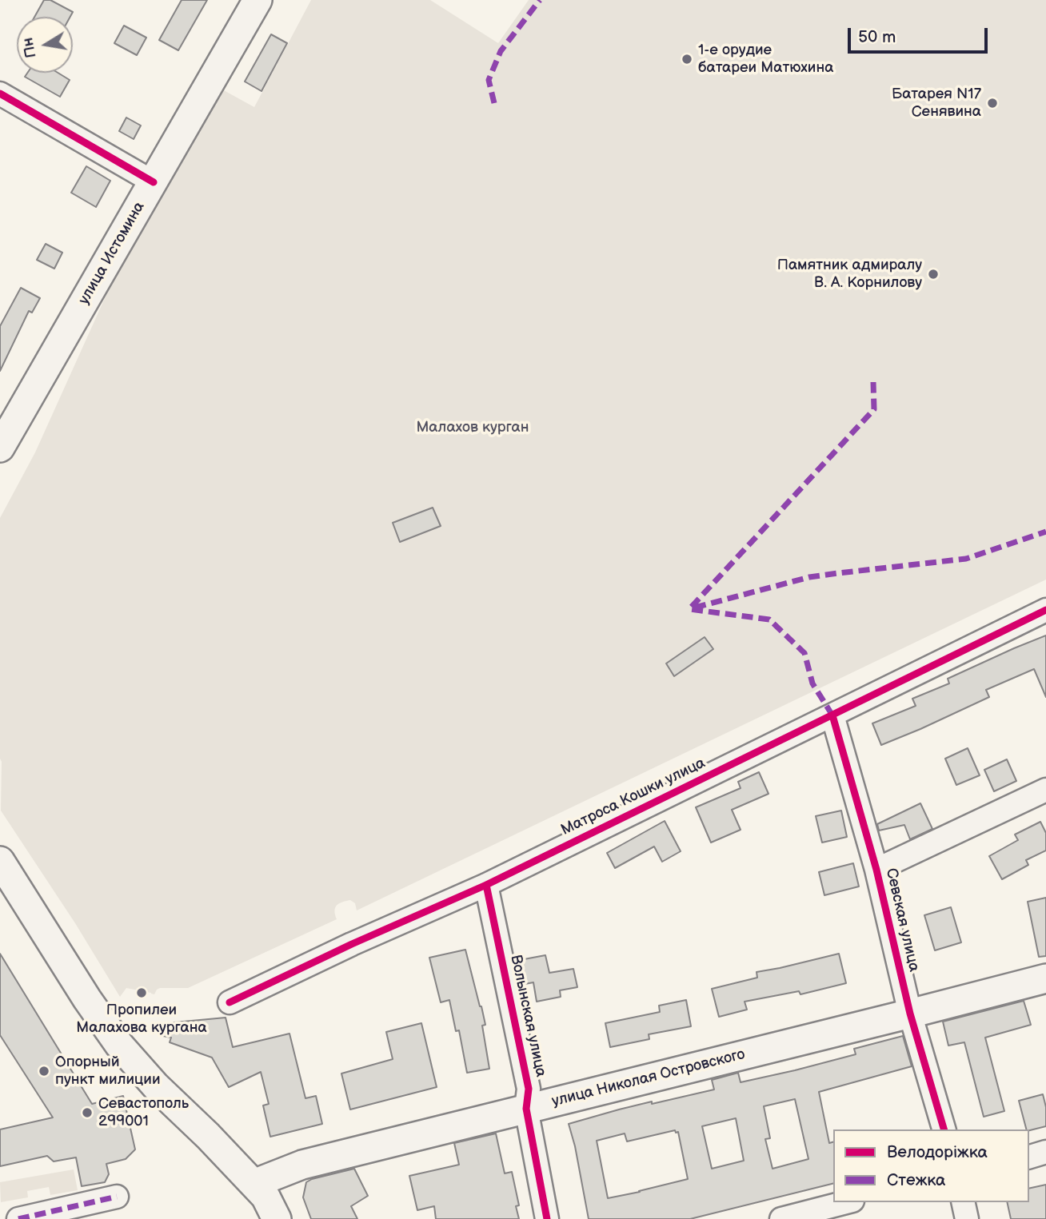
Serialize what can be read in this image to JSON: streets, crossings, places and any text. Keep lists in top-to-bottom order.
{
  "streets": {
    "main road": ["улица Истомина", "улица Николая Островского"],
    "street": ["Матроса Кошки улица", "Севская улица", "Волынская улица"]
  },
  "crossings": [
    ["Матроса Кошки улица", "Севская улица"],
    ["Матроса Кошки улица", "Волынская улица"],
    ["Севская улица", "улица Николая Островского"],
    ["Волынская улица", "улица Николая Островского"]
  ],
  "parks": ["Малахов курган"],
  "places": [
    "1-е орудие батареи Матюхина",
    "Батарея N17 Сенявина",
    "Памятник адмиралу В. А. Корнилову",
    "Пропилеи Малахова кургана",
    "Опорный пункт милиции",
    "Севастополь 299001"
  ],
  "legend": ["Велодоріжка", "Стежка"],
  "scale_bar": "50 m",
  "north": "left"
}
